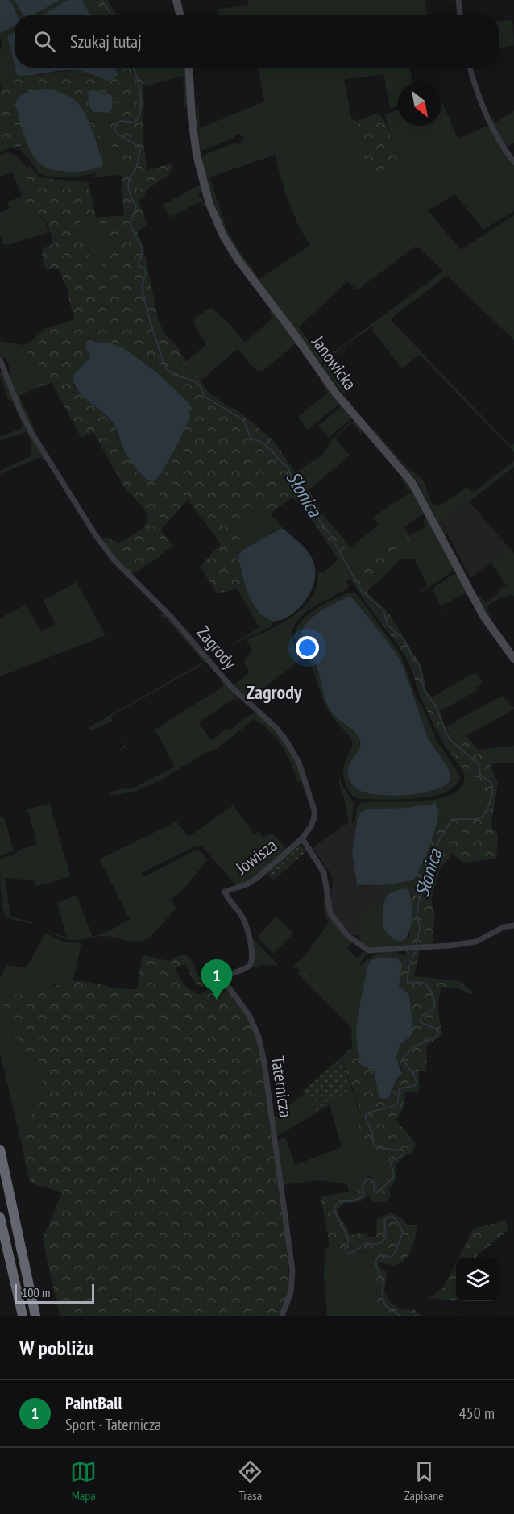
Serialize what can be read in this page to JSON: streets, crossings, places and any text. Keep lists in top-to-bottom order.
{
  "streets": {
    "street": [
      "Janowicka",
      "Zagrody",
      "Jowisza",
      "Taternicza"
    ]
  },
  "crossings": [
    ["Zagrody", "Jowisza"],
    ["Jowisza", "Taternicza"]
  ],
  "districts": ["Zagrody"],
  "water": ["Słonica"],
  "scale_bar": "100 m",
  "north": "bottom right",
  "page": {
    "search": "Szukaj tutaj",
    "pins": "1",
    "scale": "100 m",
    "heading": "W pobliżu",
    "list": [
      {
        "mark": "1",
        "name": "PaintBall",
        "note": "Sport · Taternicza",
        "value": "450 m"
      }
    ],
    "nav": ["Mapa", "Trasa", "Zapisane"]
  }
}
